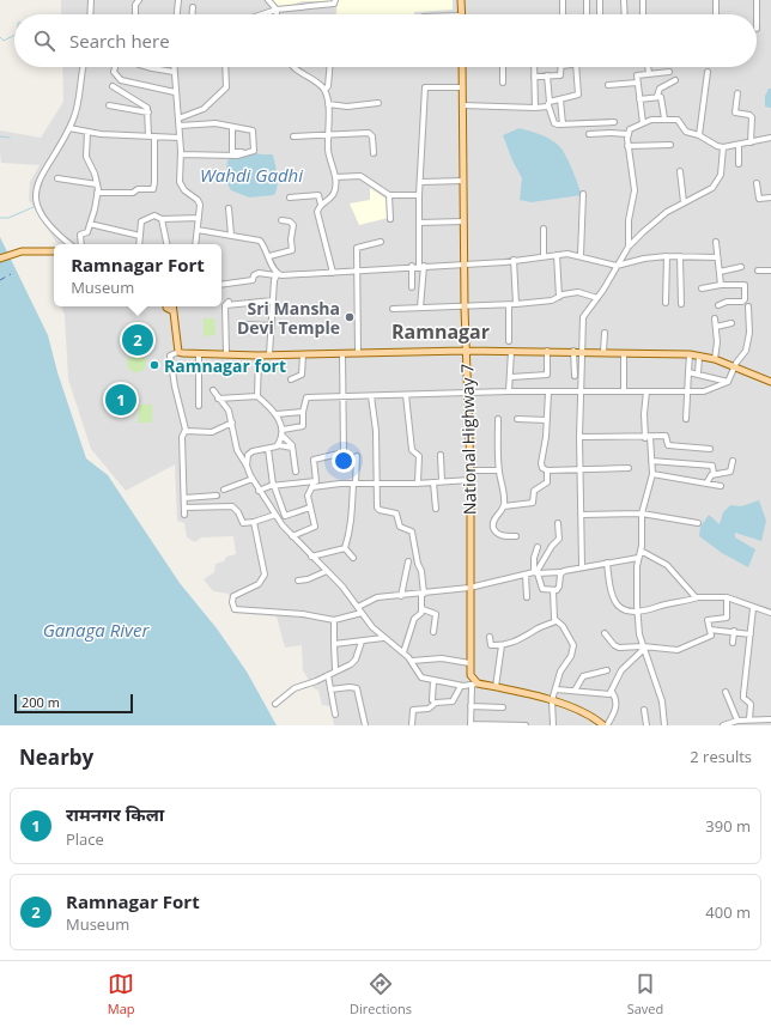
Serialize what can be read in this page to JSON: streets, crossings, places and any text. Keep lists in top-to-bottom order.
{
  "streets": {
    "main road": ["National Highway 7"]
  },
  "districts": ["Ramnagar"],
  "water": ["Wahdi Gadhi", "Ganaga River"],
  "places": ["Sri Mansha Devi Temple", "Ramnagar fort"],
  "scale_bar": "200 m",
  "page": {
    "search": "Search here",
    "popup": ["Ramnagar Fort", "Museum"],
    "pins": ["2", "1"],
    "scale": "200 m",
    "heading": ["Nearby", "2 results"],
    "list": [
      {
        "mark": "1",
        "name": "रामनगर किला",
        "note": "Place",
        "value": "390 m"
      },
      {
        "mark": "2",
        "name": "Ramnagar Fort",
        "note": "Museum",
        "value": "400 m"
      }
    ],
    "nav": ["Map", "Directions", "Saved"]
  }
}
